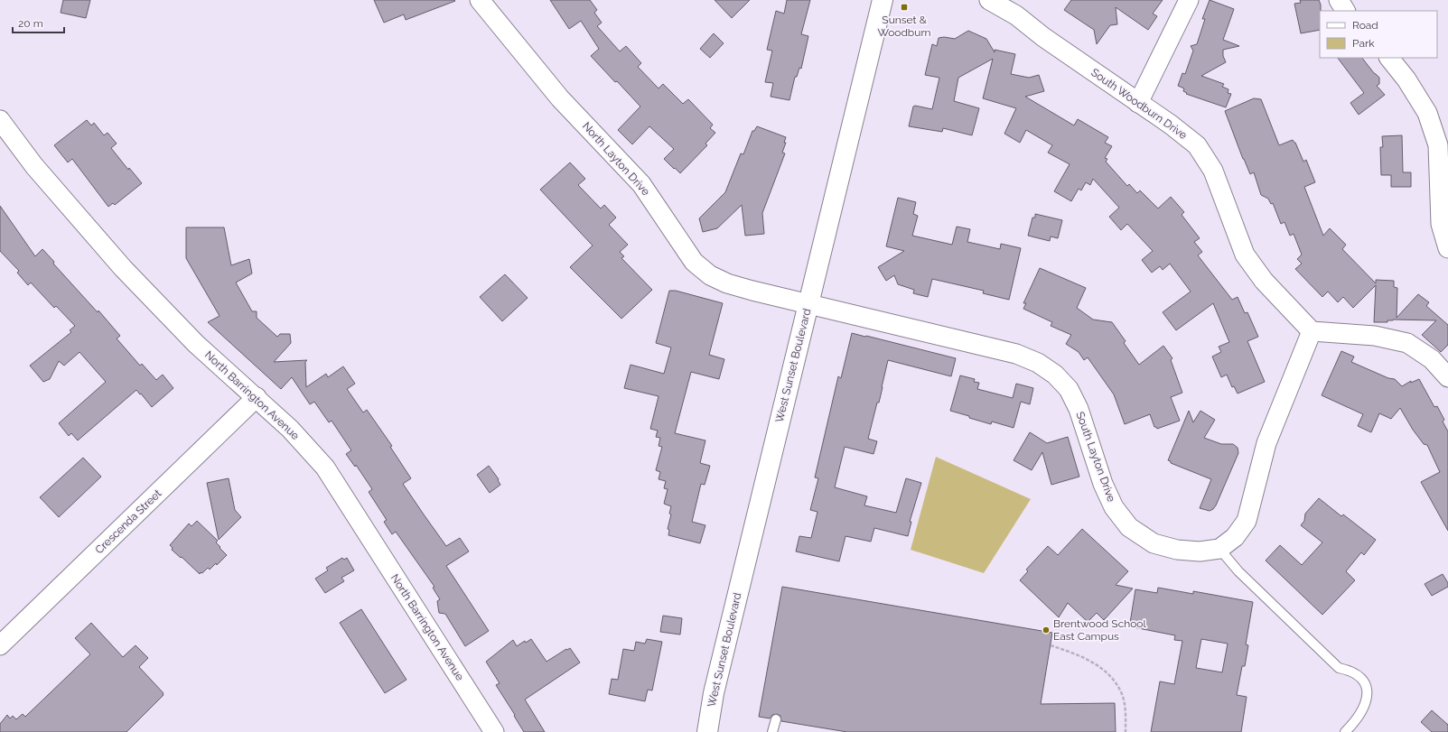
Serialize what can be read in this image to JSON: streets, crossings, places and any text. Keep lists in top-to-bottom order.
{
  "streets": {
    "main road": ["West Sunset Boulevard"],
    "street": [
      "South Woodburn Drive",
      "North Layton Drive",
      "North Barrington Avenue",
      "South Layton Drive",
      "Crescenda Street"
    ]
  },
  "crossings": [
    ["South Woodburn Drive", "South Layton Drive"],
    ["North Layton Drive", "West Sunset Boulevard"],
    ["North Layton Drive", "South Layton Drive"],
    ["West Sunset Boulevard", "South Layton Drive"],
    ["North Barrington Avenue", "Crescenda Street"]
  ],
  "places": {
    "transit": ["Sunset & Woodburn"],
    "other": ["Brentwood School East Campus"]
  },
  "legend": ["Road", "Park"],
  "scale_bar": "20 m"
}
